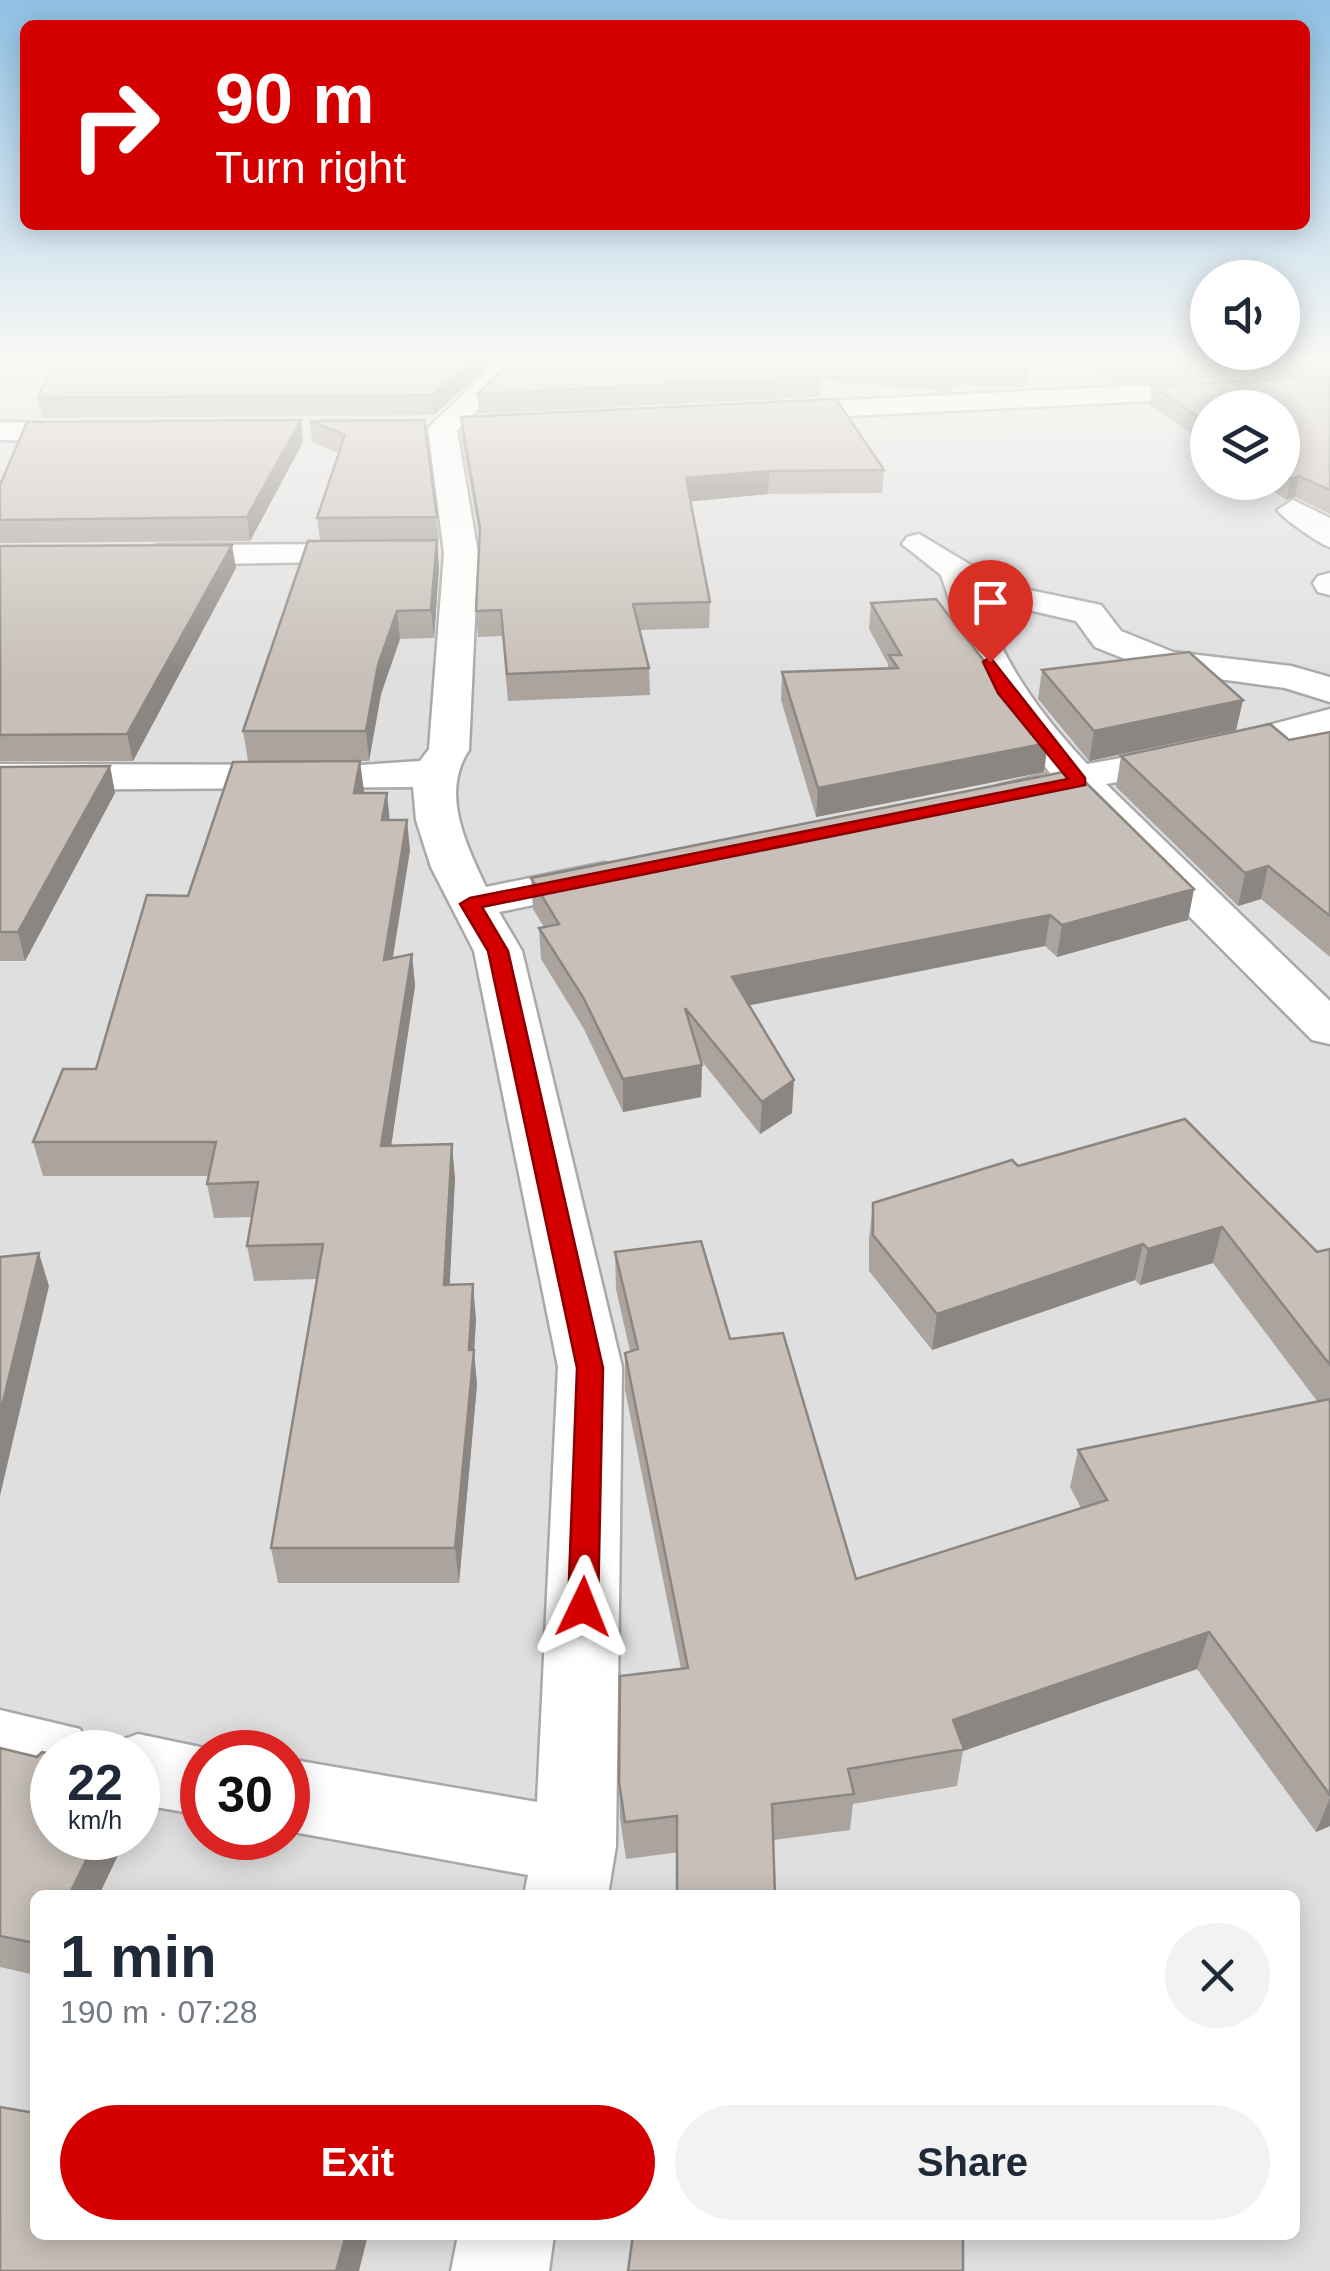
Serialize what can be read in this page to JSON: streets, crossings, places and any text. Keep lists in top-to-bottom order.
{
  "page": {
    "turn": ["90 m", "Turn right"],
    "speed": "22 km/h",
    "limit": "30",
    "heading": ["1 min", "190 m · 07:28"],
    "buttons": ["Exit", "Share"]
  }
}
